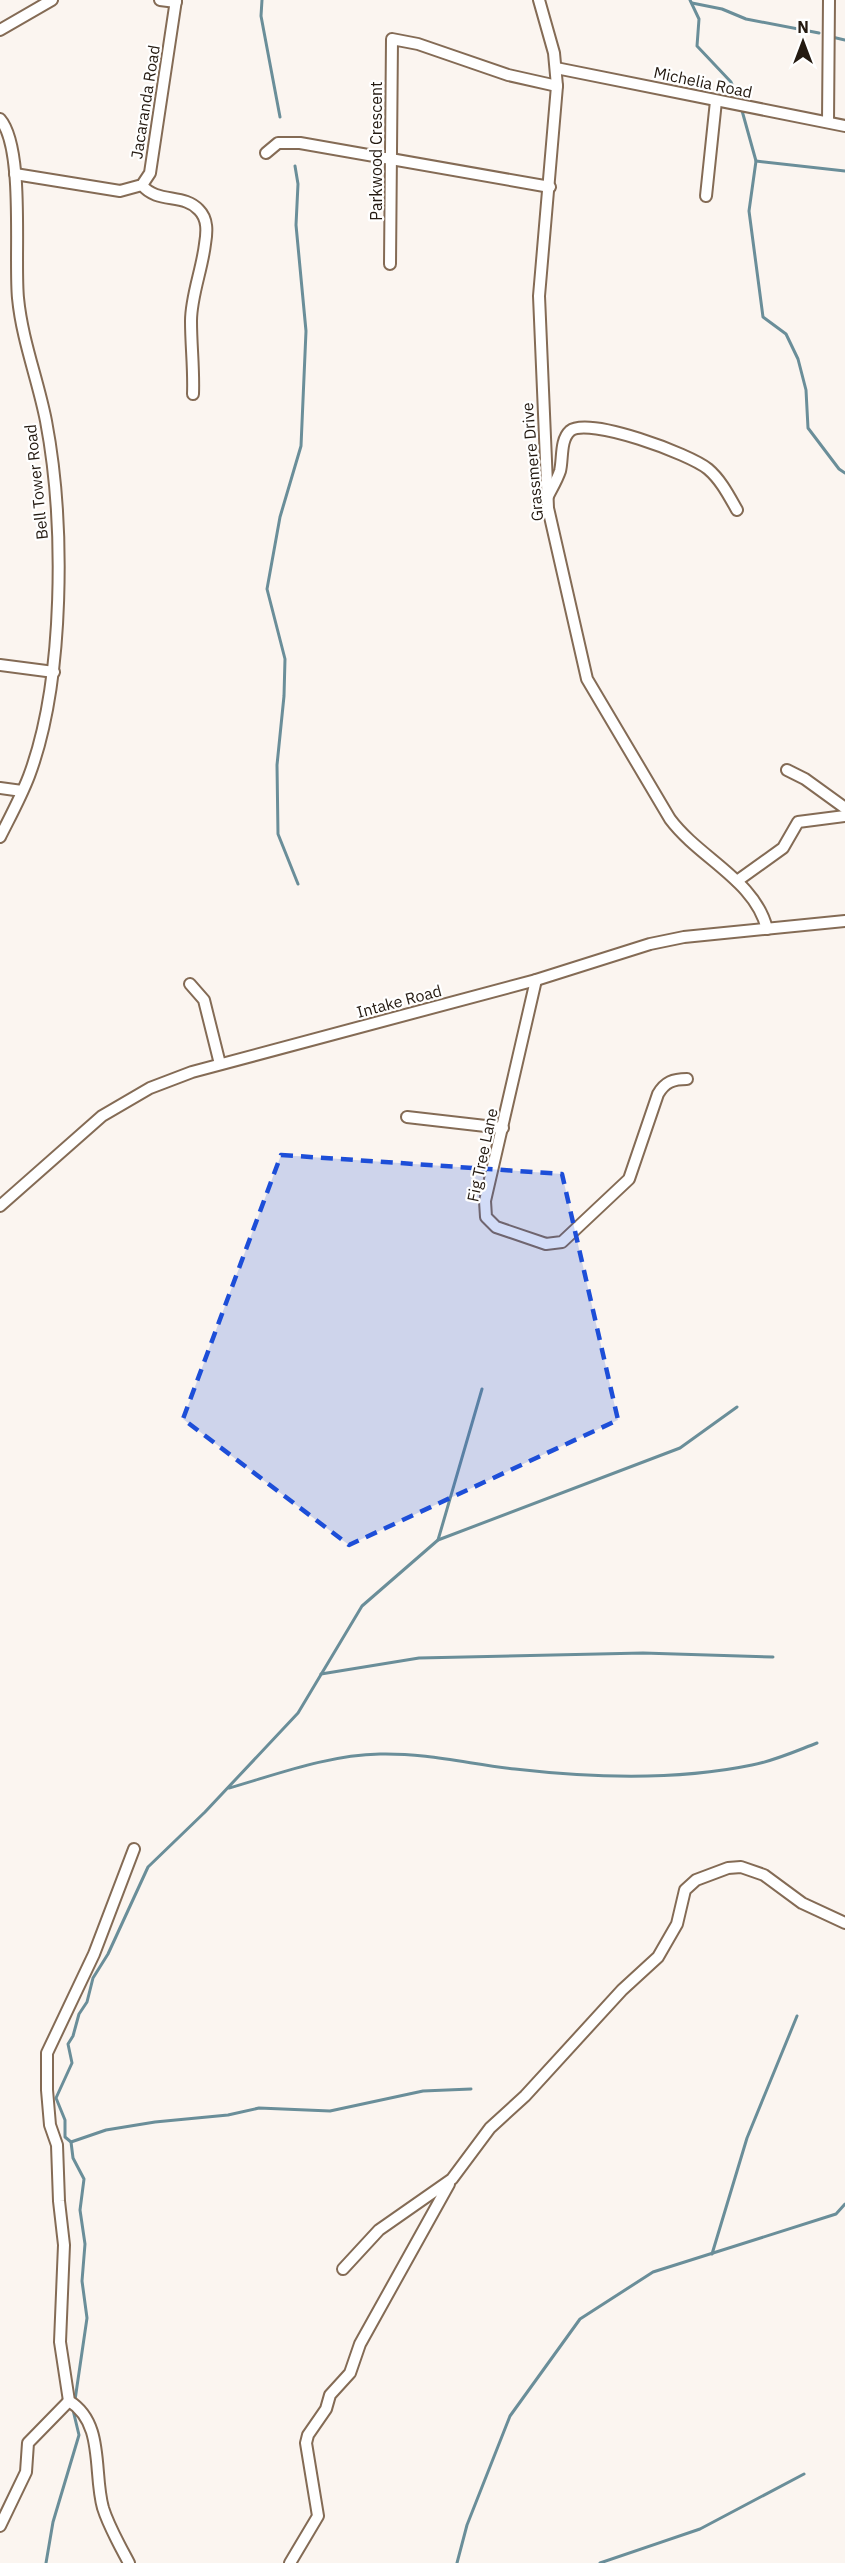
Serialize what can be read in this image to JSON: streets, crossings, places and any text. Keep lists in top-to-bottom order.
{
  "streets": {
    "street": [
      "Michelia Road",
      "Jacaranda Road",
      "Parkwood Crescent",
      "Grassmere Drive",
      "Bell Tower Road",
      "Intake Road",
      "Fig Tree Lane"
    ]
  },
  "crossings": [
    ["Michelia Road", "Grassmere Drive"],
    ["Jacaranda Road", "Bell Tower Road"],
    ["Parkwood Crescent", "Grassmere Drive"],
    ["Grassmere Drive", "Intake Road"],
    ["Intake Road", "Fig Tree Lane"]
  ],
  "north": "top"
}
